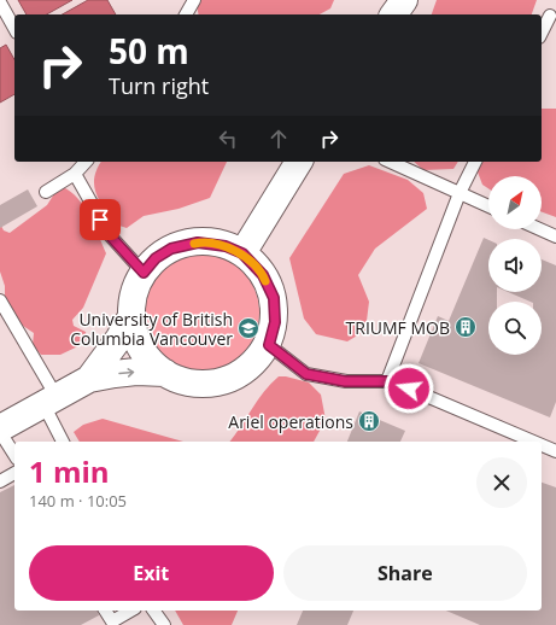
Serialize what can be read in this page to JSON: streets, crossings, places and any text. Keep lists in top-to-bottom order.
{
  "places": {
    "building": ["TRIUMF MOB", "Ariel operations"],
    "school or university": ["University of British Columbia Vancouver"]
  },
  "north": "top right",
  "page": {
    "turn": ["50 m", "Turn right"],
    "heading": ["1 min", "140 m · 10:05"],
    "buttons": ["Exit", "Share"]
  }
}
